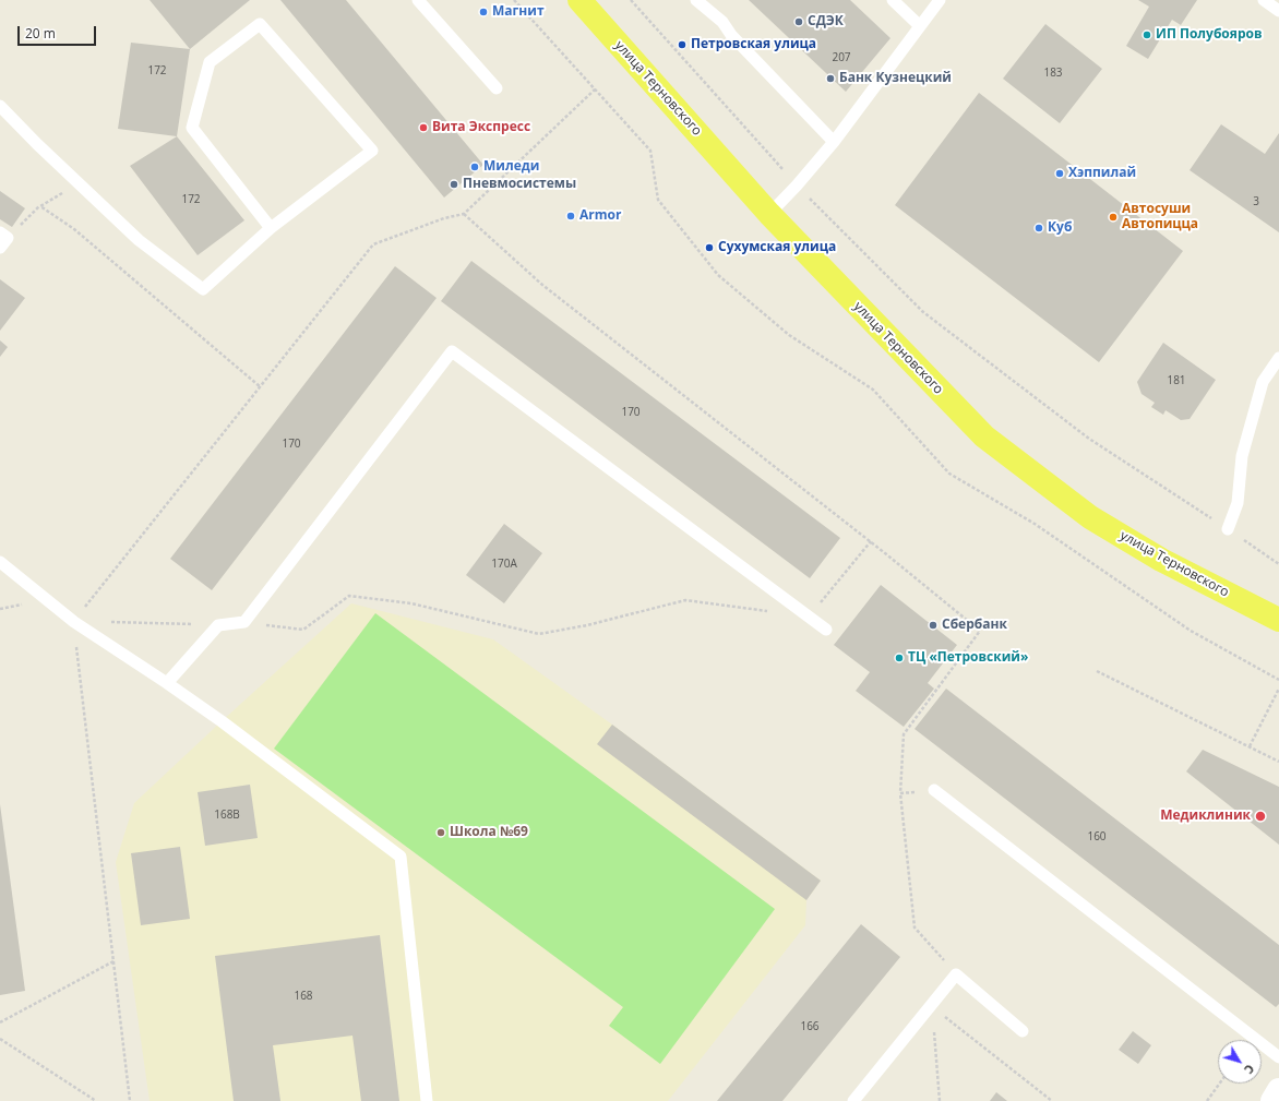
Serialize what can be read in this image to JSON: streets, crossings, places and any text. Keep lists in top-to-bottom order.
{
  "streets": {
    "main road": ["улица Терновского"]
  },
  "places": [
    "Магнит",
    "СДЭК",
    "ИП Полубояров",
    "Петровская улица",
    "Банк Кузнецкий",
    "Вита Экспресс",
    "Миледи",
    "Хэппилай",
    "Пневмосистемы",
    "Armor",
    "Автосуши Автопицца",
    "Куб",
    "Сухумская улица",
    "Сбербанк",
    "ТЦ «Петровский»",
    "Медиклиник",
    "Школа №69"
  ],
  "house_numbers": [
    "207",
    "172",
    "183",
    "172",
    "3",
    "181",
    "170",
    "170",
    "170А",
    "168В",
    "160",
    "168",
    "166"
  ],
  "scale_bar": "20 m",
  "north": "bottom right"
}
